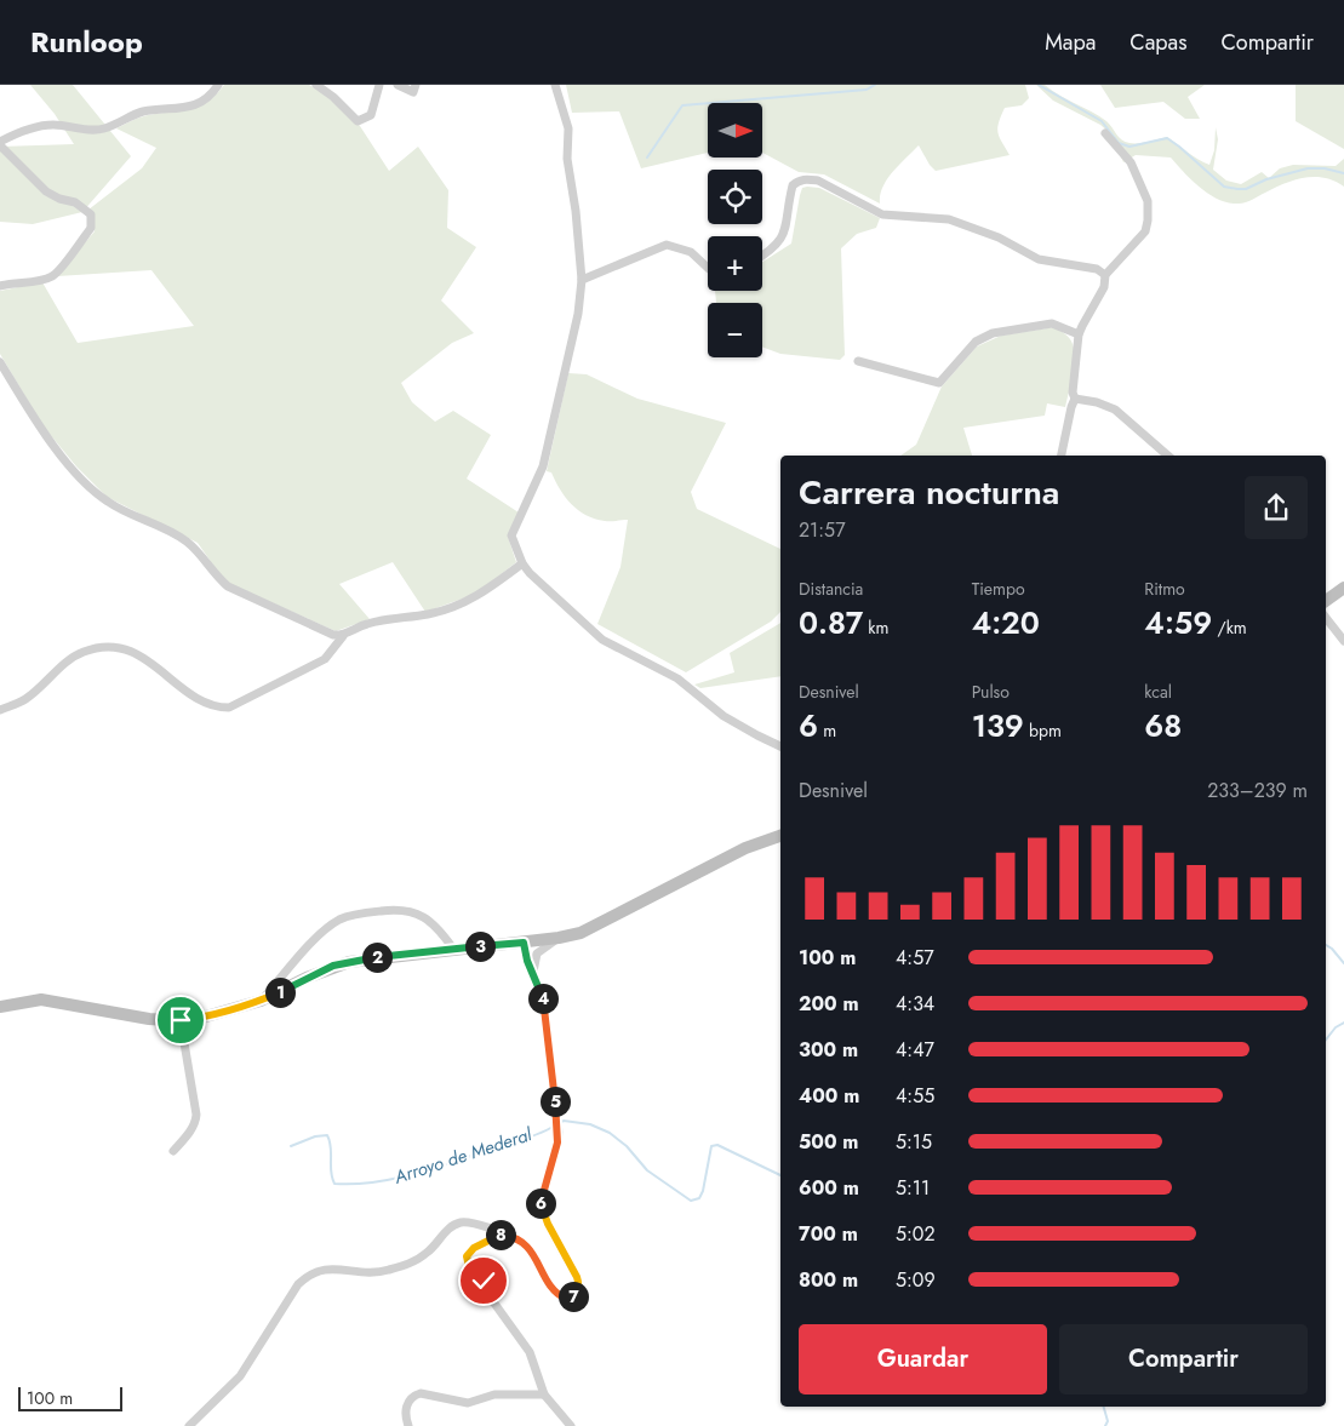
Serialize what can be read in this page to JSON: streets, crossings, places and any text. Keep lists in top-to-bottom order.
{
  "water": ["Arroyo de Mederal"],
  "scale_bar": "100 m",
  "north": "right",
  "page": {
    "header": "Runloop",
    "nav": ["Mapa", "Capas", "Compartir"],
    "map_buttons": ["+", "−"],
    "heading": ["Carrera nocturna", "21:57"],
    "stats": [
      ["Distancia", "0.87 km"],
      ["Tiempo", "4:20"],
      ["Ritmo", "4:59 /km"],
      ["Desnivel", "6 m"],
      ["Pulso", "139 bpm"],
      ["kcal", "68"]
    ],
    "chart": ["Desnivel", "233–239 m"],
    "pins": [
      "3",
      "2",
      "1",
      "4",
      "5",
      "6",
      "8",
      "7"
    ],
    "list": [
      {
        "name": "100 m",
        "note": "4:57"
      },
      {
        "name": "200 m",
        "note": "4:34"
      },
      {
        "name": "300 m",
        "note": "4:47"
      },
      {
        "name": "400 m",
        "note": "4:55"
      },
      {
        "name": "500 m",
        "note": "5:15"
      },
      {
        "name": "600 m",
        "note": "5:11"
      },
      {
        "name": "700 m",
        "note": "5:02"
      },
      {
        "name": "800 m",
        "note": "5:09"
      }
    ],
    "buttons": ["Guardar", "Compartir"],
    "scale": "100 m"
  }
}
